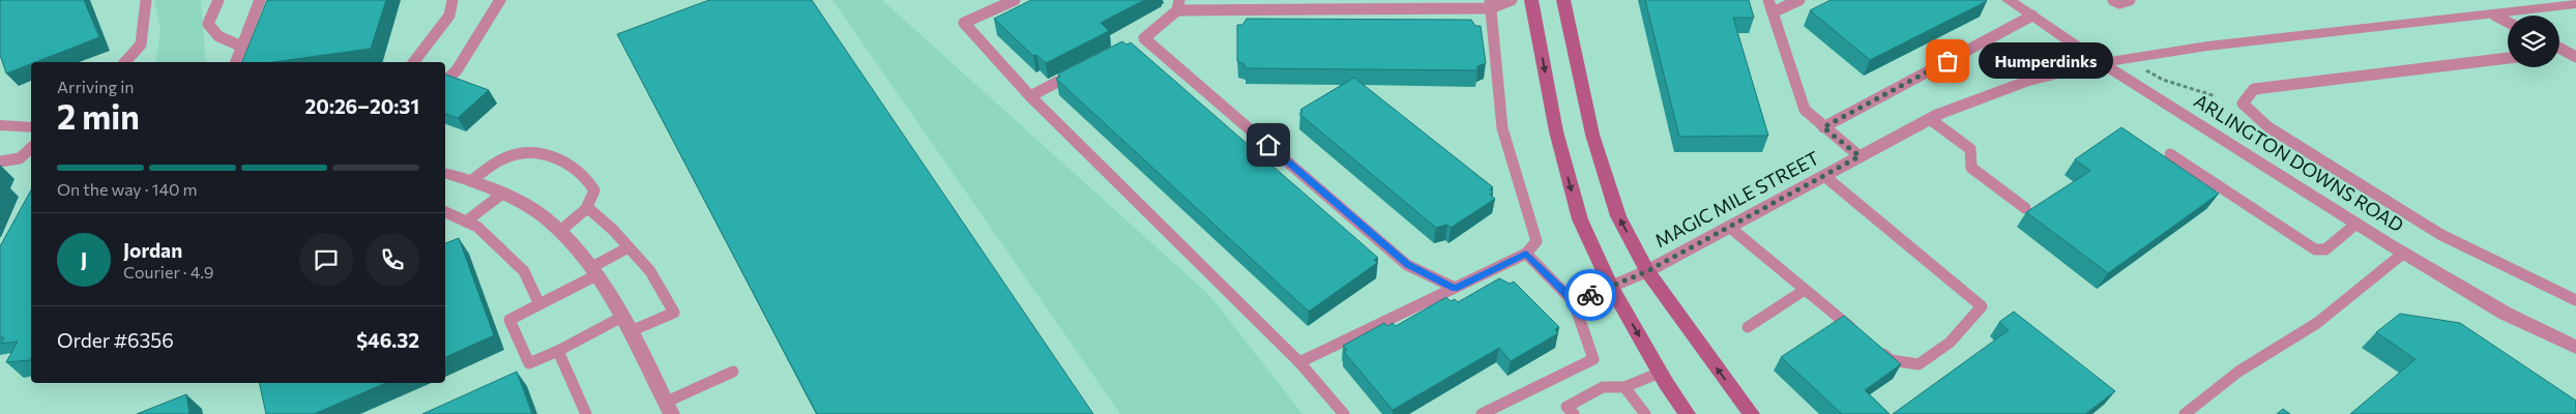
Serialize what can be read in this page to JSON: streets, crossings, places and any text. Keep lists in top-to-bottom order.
{
  "streets": {
    "street": ["ARLINGTON DOWNS ROAD", "MAGIC MILE STREET"]
  },
  "crossings": [
    ["ARLINGTON DOWNS ROAD", "MAGIC MILE STREET"]
  ],
  "places": ["Humperdinks"],
  "page": {
    "bubble": "Humperdinks",
    "heading": ["2 min", "Arriving in", "20:26–20:31"],
    "panel": [
      "Jordan",
      "Courier · 4.9",
      "Order #6356",
      "$46.32"
    ],
    "bar": "On the way · 140 m",
    "round": "J"
  }
}
